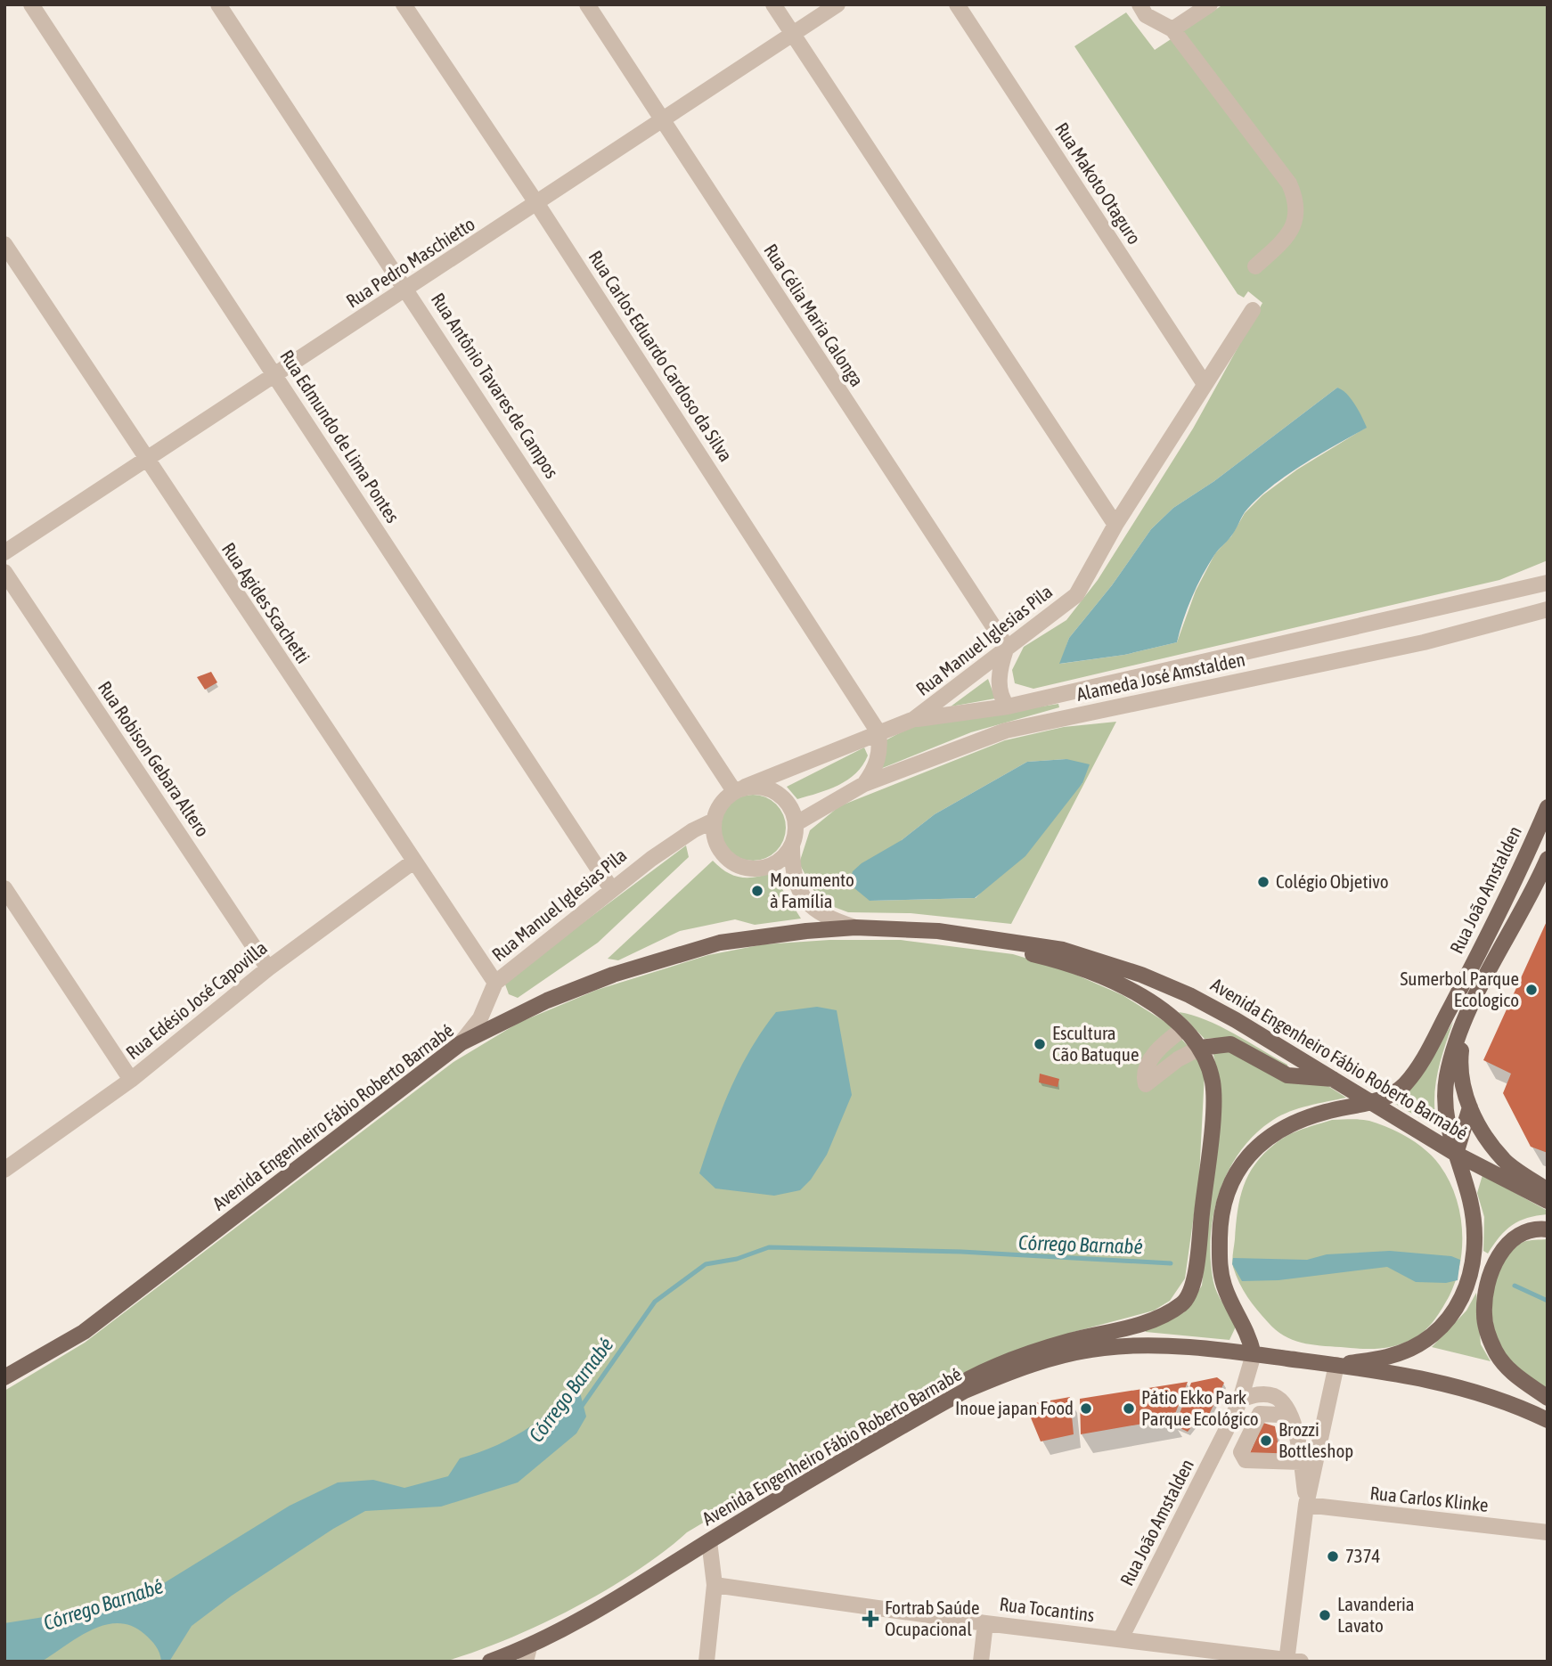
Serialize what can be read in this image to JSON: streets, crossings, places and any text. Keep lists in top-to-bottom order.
{
  "streets": {
    "main road": ["Rua João Amstalden", "Avenida Engenheiro Fábio Roberto Barnabé"],
    "street": [
      "Rua Makoto Otaguro",
      "Rua Pedro Maschietto",
      "Rua Célia Maria Calonga",
      "Rua Carlos Eduardo Cardoso da Silva",
      "Rua Antônio Tavares de Campos",
      "Rua Edmundo de Lima Pontes",
      "Rua Agides Scachetti",
      "Rua Manuel Iglesias Pila",
      "Alameda José Amstalden",
      "Rua Robison Gebara Altero",
      "Rua Edésio José Capovilla",
      "Rua Carlos Klinke",
      "Rua Tocantins"
    ]
  },
  "crossings": [
    ["Rua Makoto Otaguro", "Rua Manuel Iglesias Pila"],
    ["Rua Pedro Maschietto", "Rua Célia Maria Calonga"],
    ["Rua Pedro Maschietto", "Rua Carlos Eduardo Cardoso da Silva"],
    ["Rua Pedro Maschietto", "Rua Antônio Tavares de Campos"],
    ["Rua Pedro Maschietto", "Rua Edmundo de Lima Pontes"],
    ["Rua Pedro Maschietto", "Rua Agides Scachetti"],
    ["Rua Célia Maria Calonga", "Rua Manuel Iglesias Pila"],
    ["Rua Carlos Eduardo Cardoso da Silva", "Rua Manuel Iglesias Pila"],
    ["Rua Antônio Tavares de Campos", "Rua Manuel Iglesias Pila"],
    ["Rua Antônio Tavares de Campos", "Alameda José Amstalden"],
    ["Rua Edmundo de Lima Pontes", "Rua Manuel Iglesias Pila"],
    ["Rua Agides Scachetti", "Rua Manuel Iglesias Pila"],
    ["Rua Agides Scachetti", "Rua Edésio José Capovilla"],
    ["Rua Manuel Iglesias Pila", "Alameda José Amstalden"],
    ["Rua Robison Gebara Altero", "Rua Edésio José Capovilla"],
    ["Rua João Amstalden", "Avenida Engenheiro Fábio Roberto Barnabé"],
    ["Rua João Amstalden", "Rua Tocantins"]
  ],
  "water": ["Córrego Barnabé"],
  "places": {
    "other": [
      "Colégio Objetivo",
      "Monumento à Família",
      "Sumerbol Parque Ecologico",
      "Escultura Cão Batuque",
      "Inoue japan Food",
      "Pátio Ekko Park Parque Ecológico",
      "Brozzi Bottleshop",
      "7374",
      "Lavanderia Lavato"
    ],
    "health": ["Fortrab Saúde Ocupacional"]
  }
}
